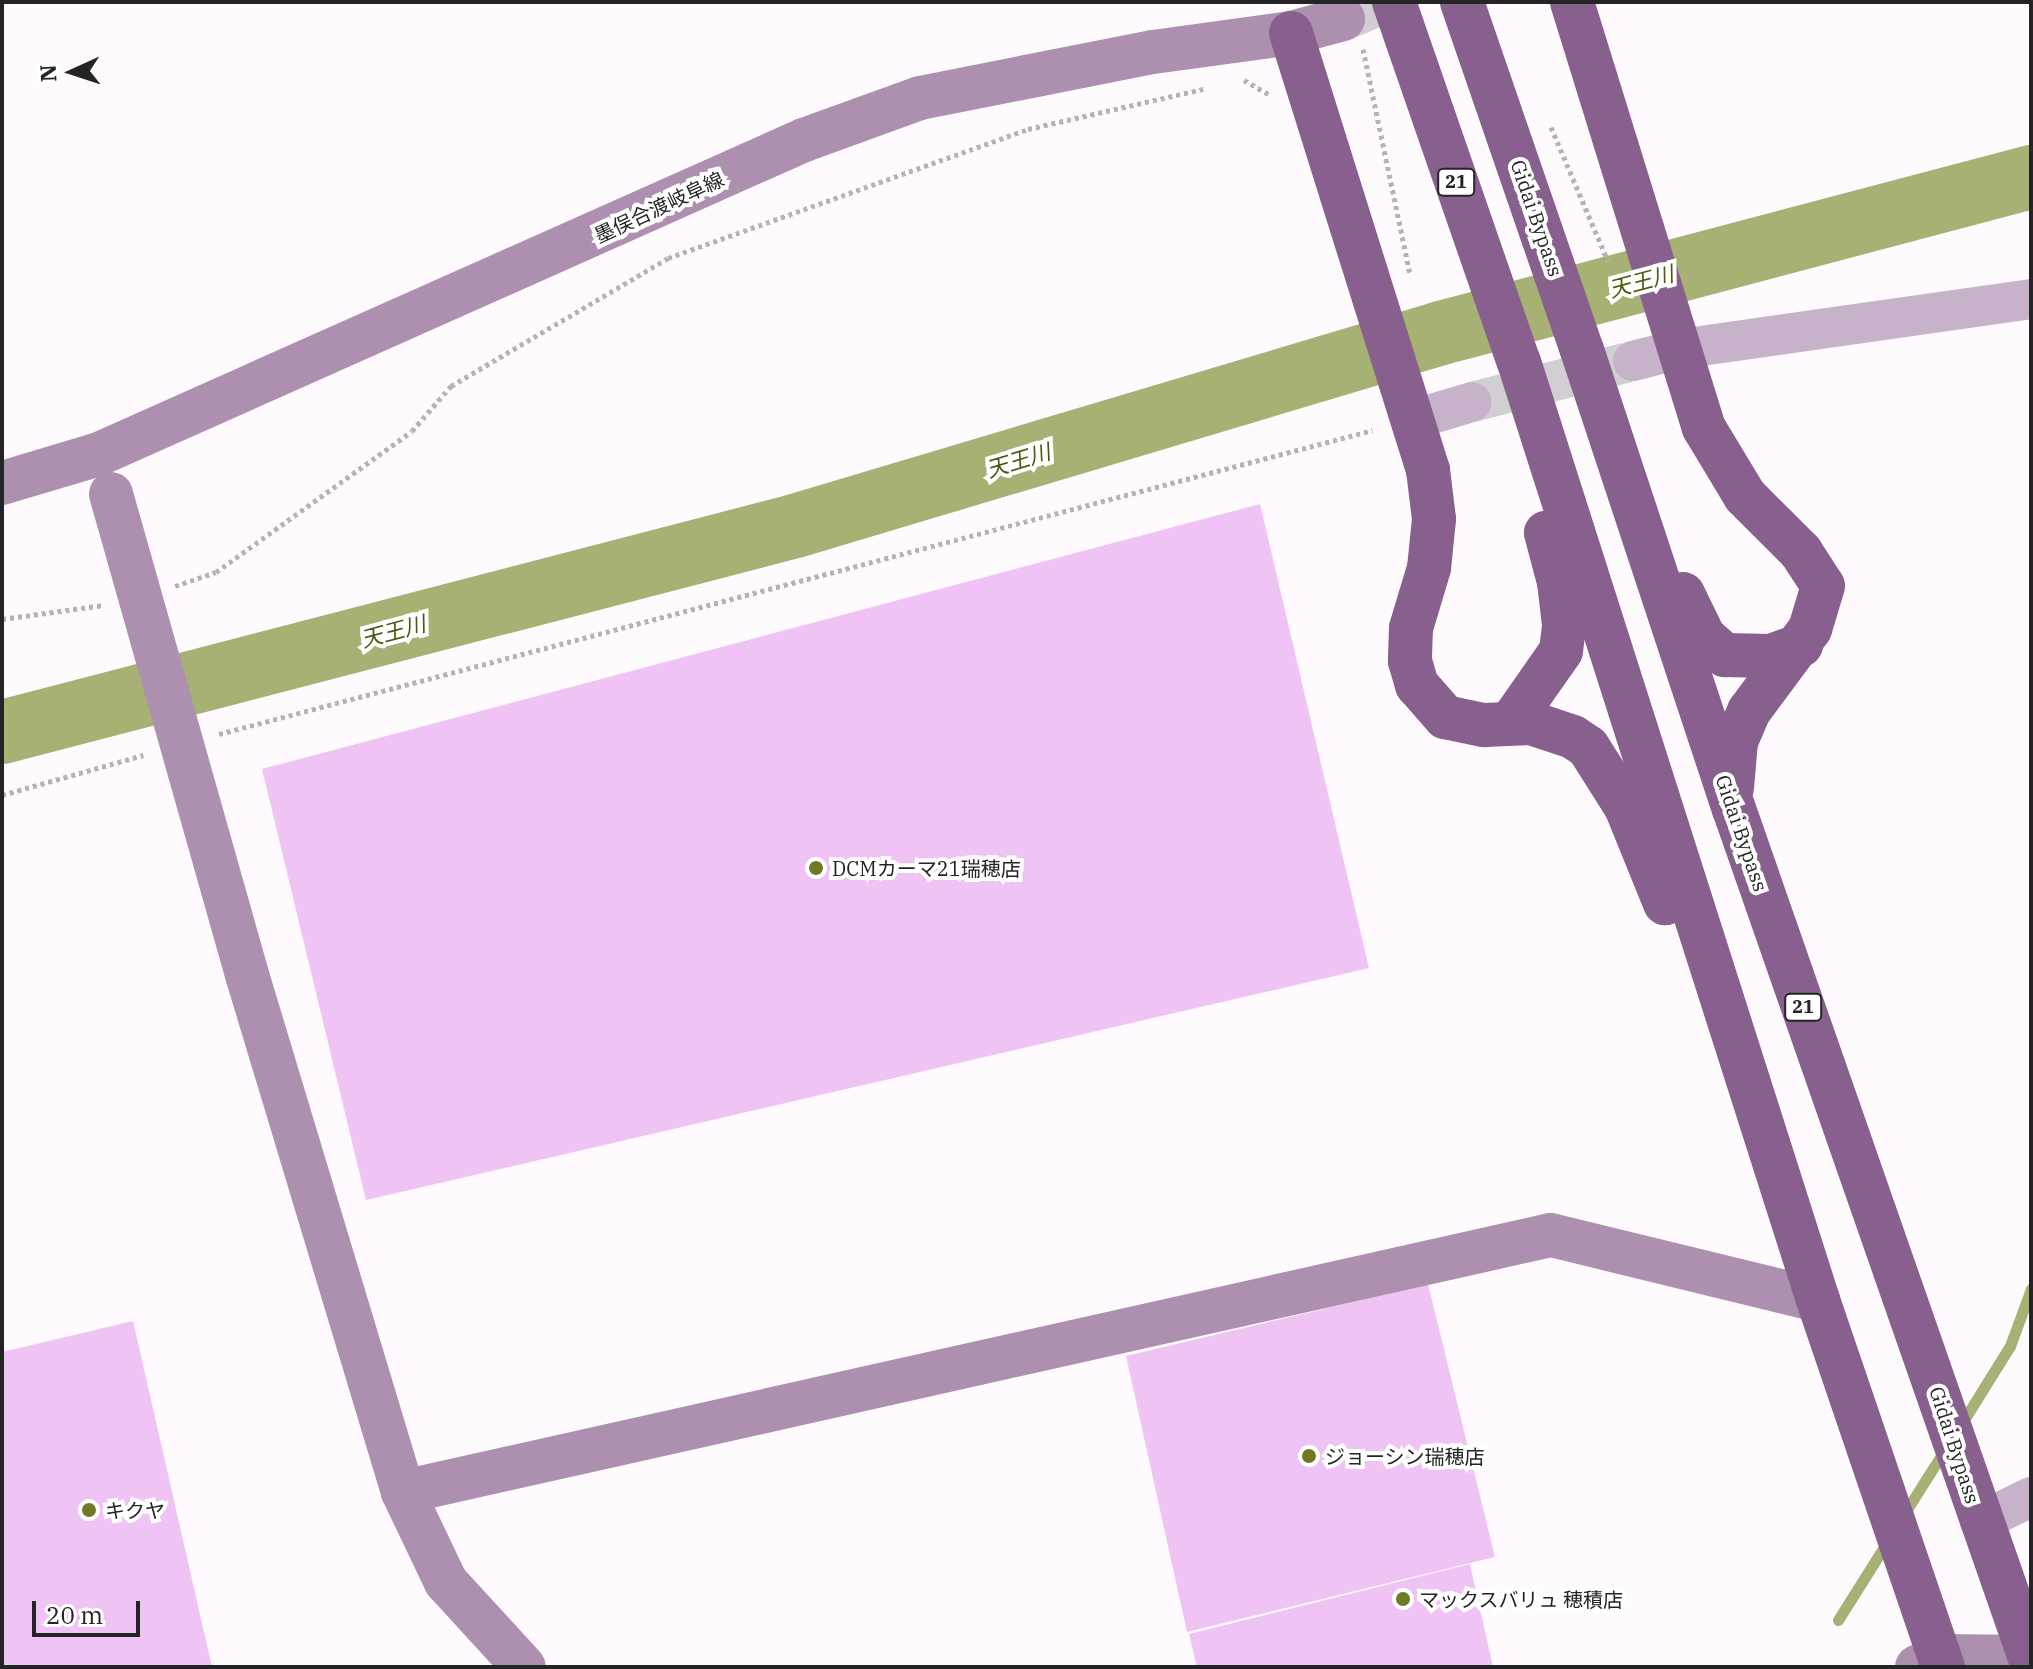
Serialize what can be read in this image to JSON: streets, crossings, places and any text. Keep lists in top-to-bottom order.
{
  "streets": {
    "highway": ["21", "Gidai Bypass"],
    "street": ["墨俣合渡岐阜線"]
  },
  "water": ["天王川"],
  "places": [
    "DCMカーマ21瑞穂店",
    "ジョーシン瑞穂店",
    "キクヤ",
    "マックスバリュ 穂積店"
  ],
  "scale_bar": "20 m",
  "north": "left"
}
